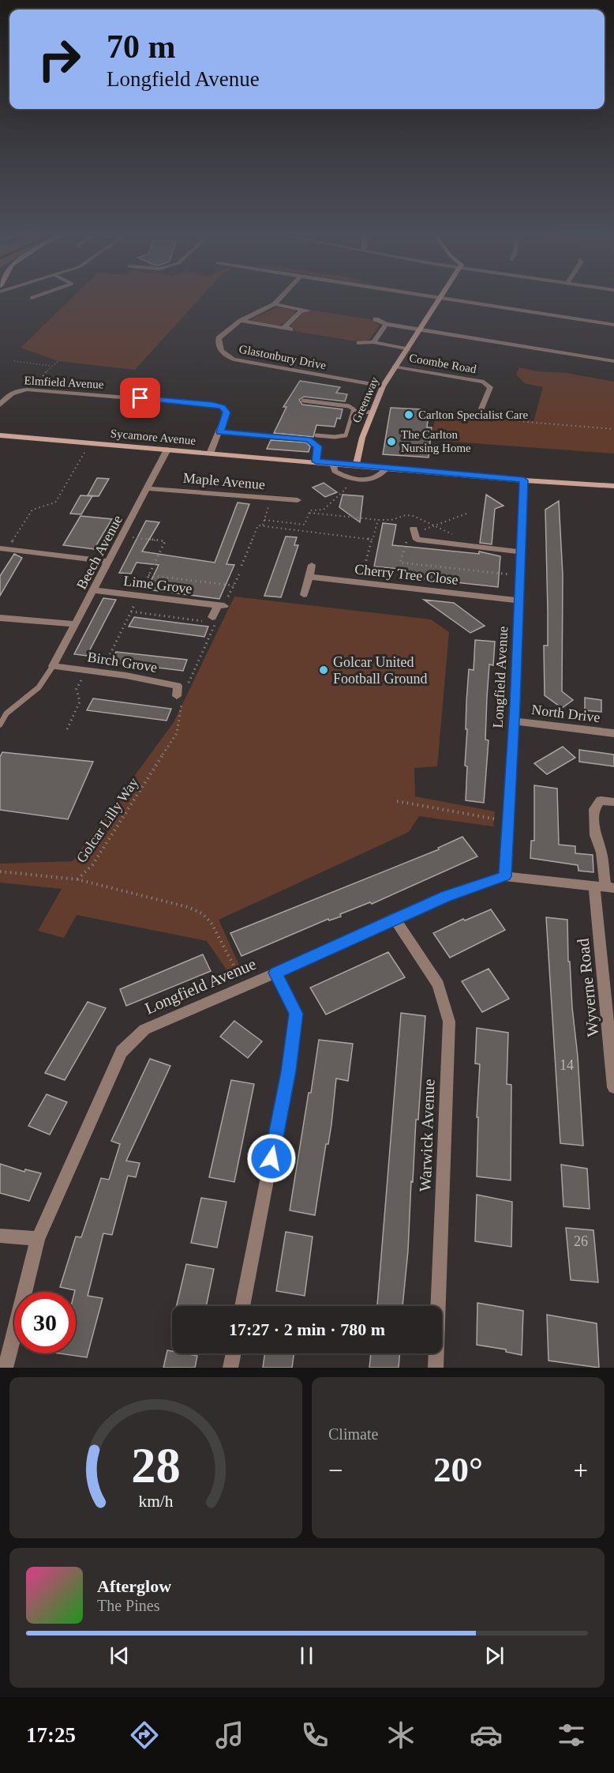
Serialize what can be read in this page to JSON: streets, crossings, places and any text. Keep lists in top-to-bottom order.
{
  "streets": {
    "street": [
      "Glastonbury Drive",
      "Coombe Road",
      "Elmfield Avenue",
      "Greenway",
      "Sycamore Avenue",
      "Maple Avenue",
      "Beech Avenue",
      "Cherry Tree Close",
      "Lime Grove",
      "Birch Grove",
      "Longfield Avenue",
      "North Drive",
      "Wyverne Road",
      "Warwick Avenue"
    ],
    "path": ["Golcar Lilly Way"]
  },
  "crossings": [
    ["Glastonbury Drive", "Greenway"],
    ["Coombe Road", "Greenway"],
    ["Elmfield Avenue", "Sycamore Avenue"],
    ["Greenway", "Sycamore Avenue"],
    ["Sycamore Avenue", "Beech Avenue"],
    ["Sycamore Avenue", "Longfield Avenue"],
    ["Maple Avenue", "Beech Avenue"],
    ["Beech Avenue", "Lime Grove"],
    ["Beech Avenue", "Birch Grove"],
    ["Cherry Tree Close", "Longfield Avenue"],
    ["Birch Grove", "Golcar Lilly Way"],
    ["Longfield Avenue", "North Drive"],
    ["Longfield Avenue", "Warwick Avenue"]
  ],
  "places": ["Carlton Specialist Care", "The Carlton Nursing Home", "Golcar United Football Ground"],
  "house_numbers": ["14", "26"],
  "page": {
    "turn": ["70 m", "Longfield Avenue"],
    "limit": "30",
    "trip": "17:27 · 2 min · 780 m",
    "tile": "Climate",
    "heat": ["−", "20°", "+"],
    "song": ["Afterglow", "The Pines"],
    "tabs": "17:25",
    "gauge": ["28", "km/h"]
  }
}
